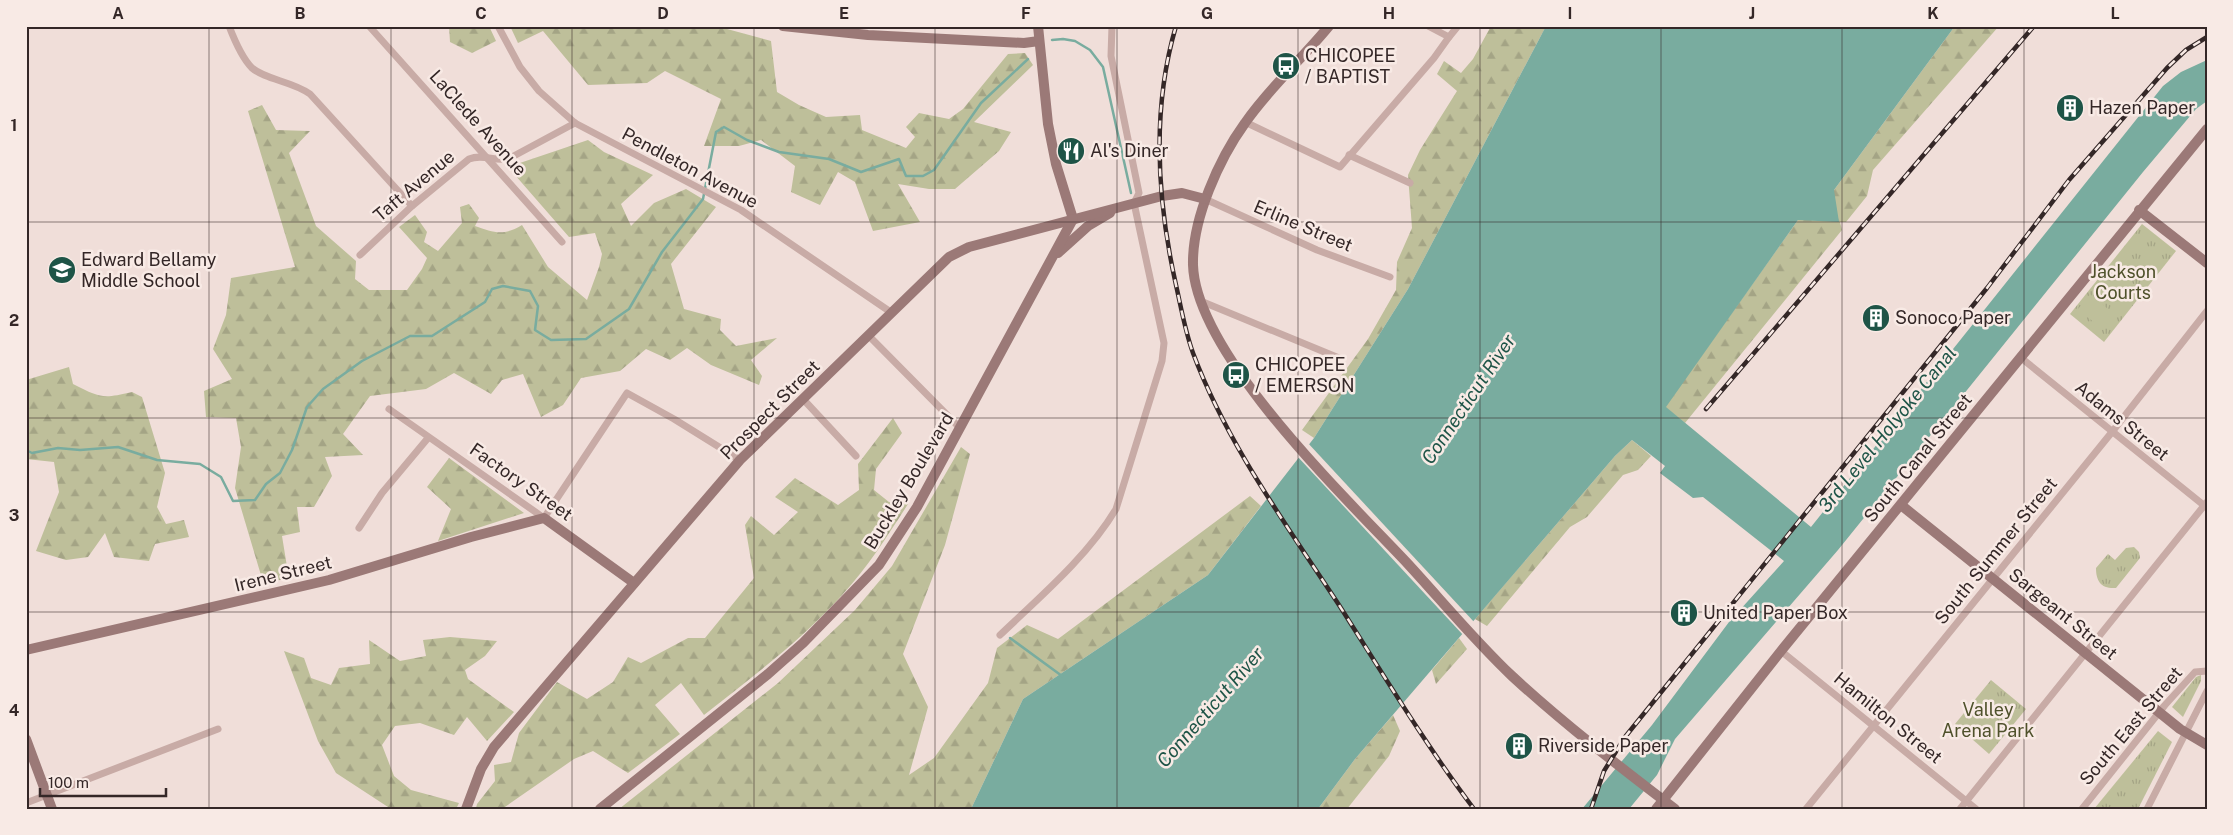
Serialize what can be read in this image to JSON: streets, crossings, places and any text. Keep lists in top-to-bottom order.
{
  "streets": {
    "street": [
      "LaClede Avenue",
      "Pendleton Avenue",
      "Taft Avenue",
      "Erline Street",
      "Prospect Street",
      "Adams Street",
      "South Canal Street",
      "Buckley Boulevard",
      "Factory Street",
      "South Summer Street",
      "Irene Street",
      "Sargeant Street",
      "Hamilton Street",
      "South East Street"
    ]
  },
  "crossings": [
    ["LaClede Avenue", "Taft Avenue"],
    ["Pendleton Avenue", "Taft Avenue"],
    ["Pendleton Avenue", "Prospect Street"],
    ["Erline Street", "Prospect Street"],
    ["Prospect Street", "Buckley Boulevard"],
    ["Prospect Street", "Factory Street"],
    ["Adams Street", "South Canal Street"],
    ["Adams Street", "South Summer Street"],
    ["South Canal Street", "Sargeant Street"],
    ["South Canal Street", "Hamilton Street"],
    ["Factory Street", "Irene Street"],
    ["South Summer Street", "Sargeant Street"],
    ["South Summer Street", "Hamilton Street"],
    ["Sargeant Street", "South East Street"]
  ],
  "water": ["Connecticut River", "3rd Level Holyoke Canal"],
  "parks": ["Jackson Courts", "Valley Arena Park"],
  "places": {
    "bus stop": ["CHICOPEE / BAPTIST", "CHICOPEE / EMERSON"],
    "building": [
      "Hazen Paper",
      "Sonoco Paper",
      "United Paper Box",
      "Riverside Paper"
    ],
    "restaurant": ["Al's Diner"],
    "school or university": ["Edward Bellamy Middle School"]
  },
  "scale_bar": "100 m",
  "grid": {
    "columns": [
      "A",
      "B",
      "C",
      "D",
      "E",
      "F",
      "G",
      "H",
      "I",
      "J",
      "K",
      "L"
    ],
    "rows": [
      "1",
      "2",
      "3",
      "4"
    ]
  }
}
